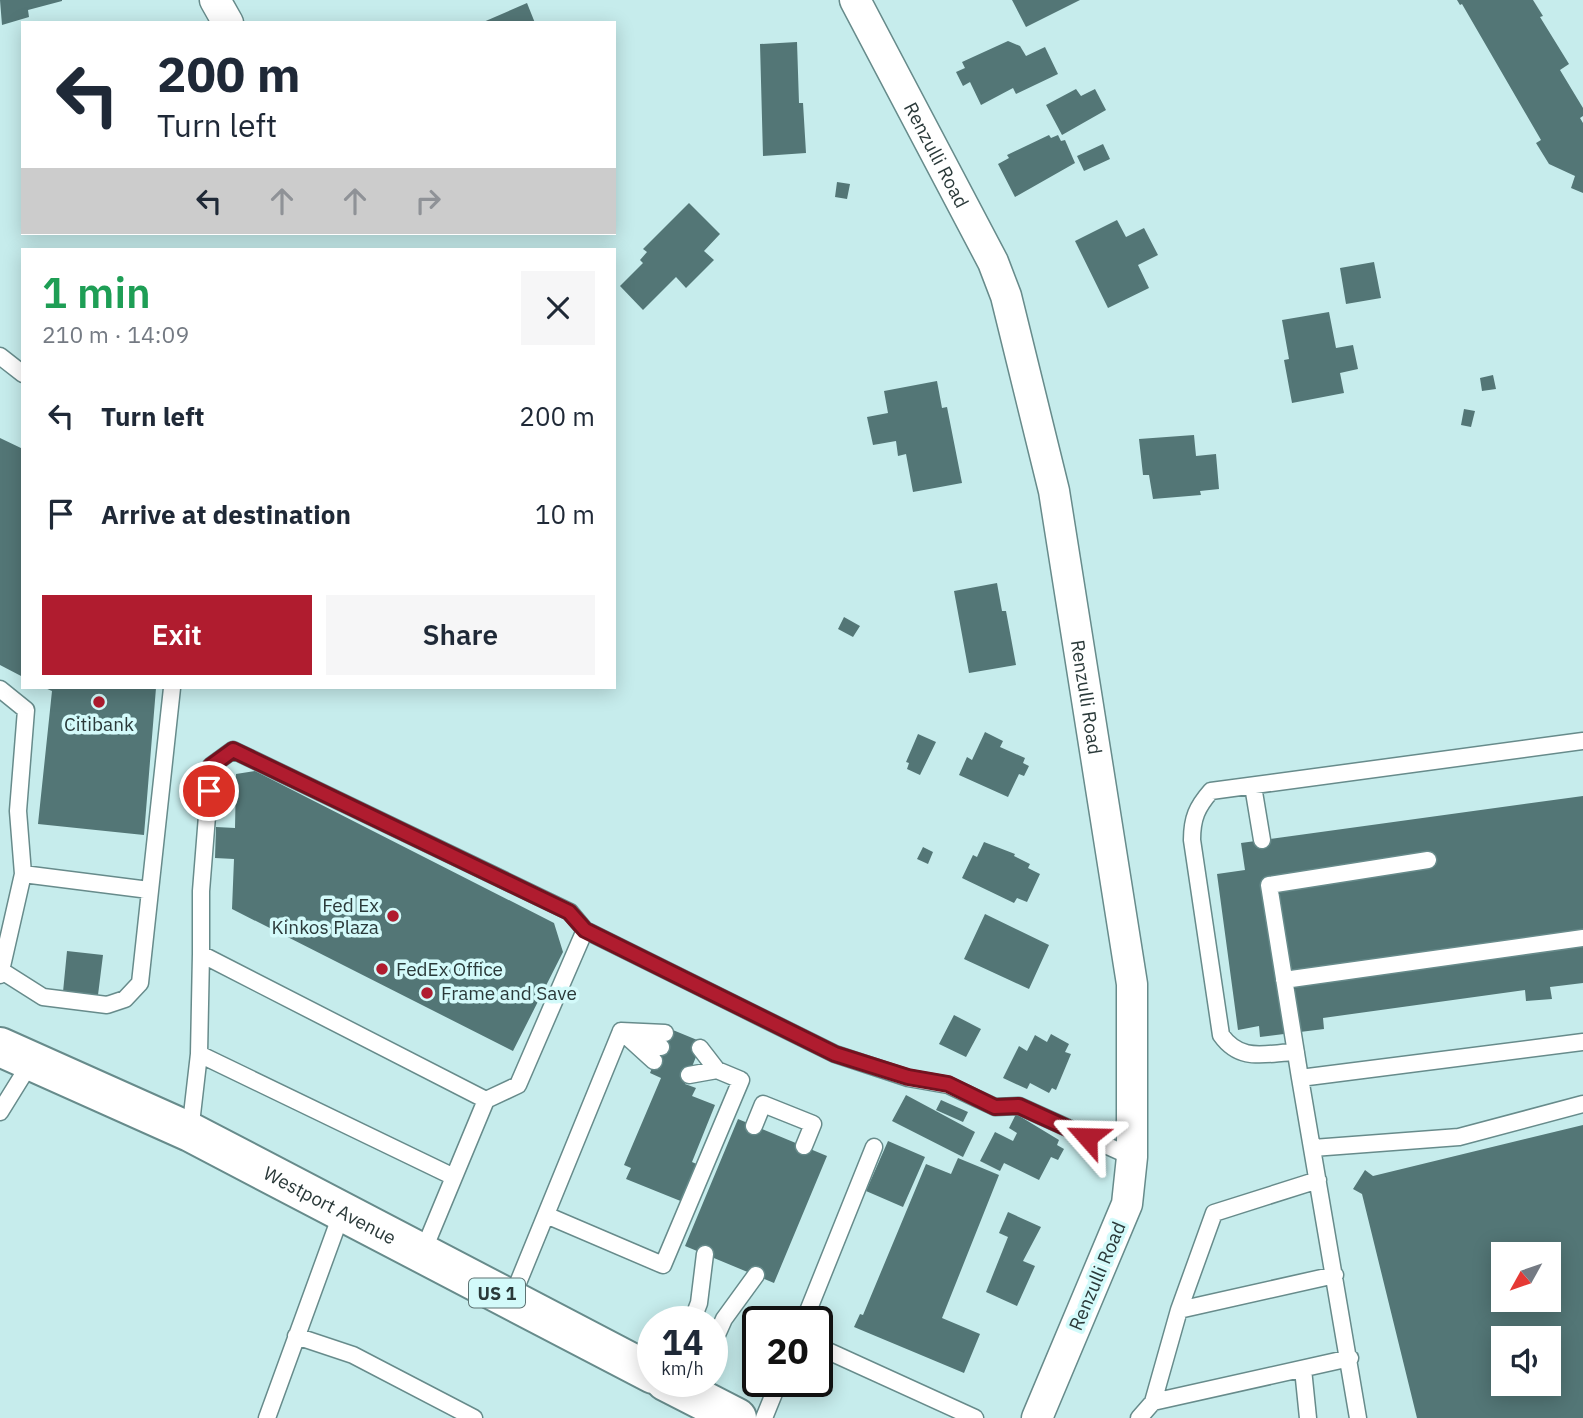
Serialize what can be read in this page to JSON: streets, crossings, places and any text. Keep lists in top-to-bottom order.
{
  "streets": {
    "main road": ["Westport Avenue", "US 1"],
    "street": ["Renzulli Road"]
  },
  "places": [
    "Citibank",
    "Fed Ex Kinkos Plaza",
    "FedEx Office",
    "Frame and Save"
  ],
  "north": "bottom left",
  "page": {
    "turn": ["200 m", "Turn left"],
    "heading": ["1 min", "210 m · 14:09"],
    "list": [
      {
        "name": "Turn left",
        "value": "200 m"
      },
      {
        "name": "Arrive at destination",
        "value": "10 m"
      }
    ],
    "buttons": ["Exit", "Share"],
    "speed": "14 km/h",
    "limit": "20"
  }
}
